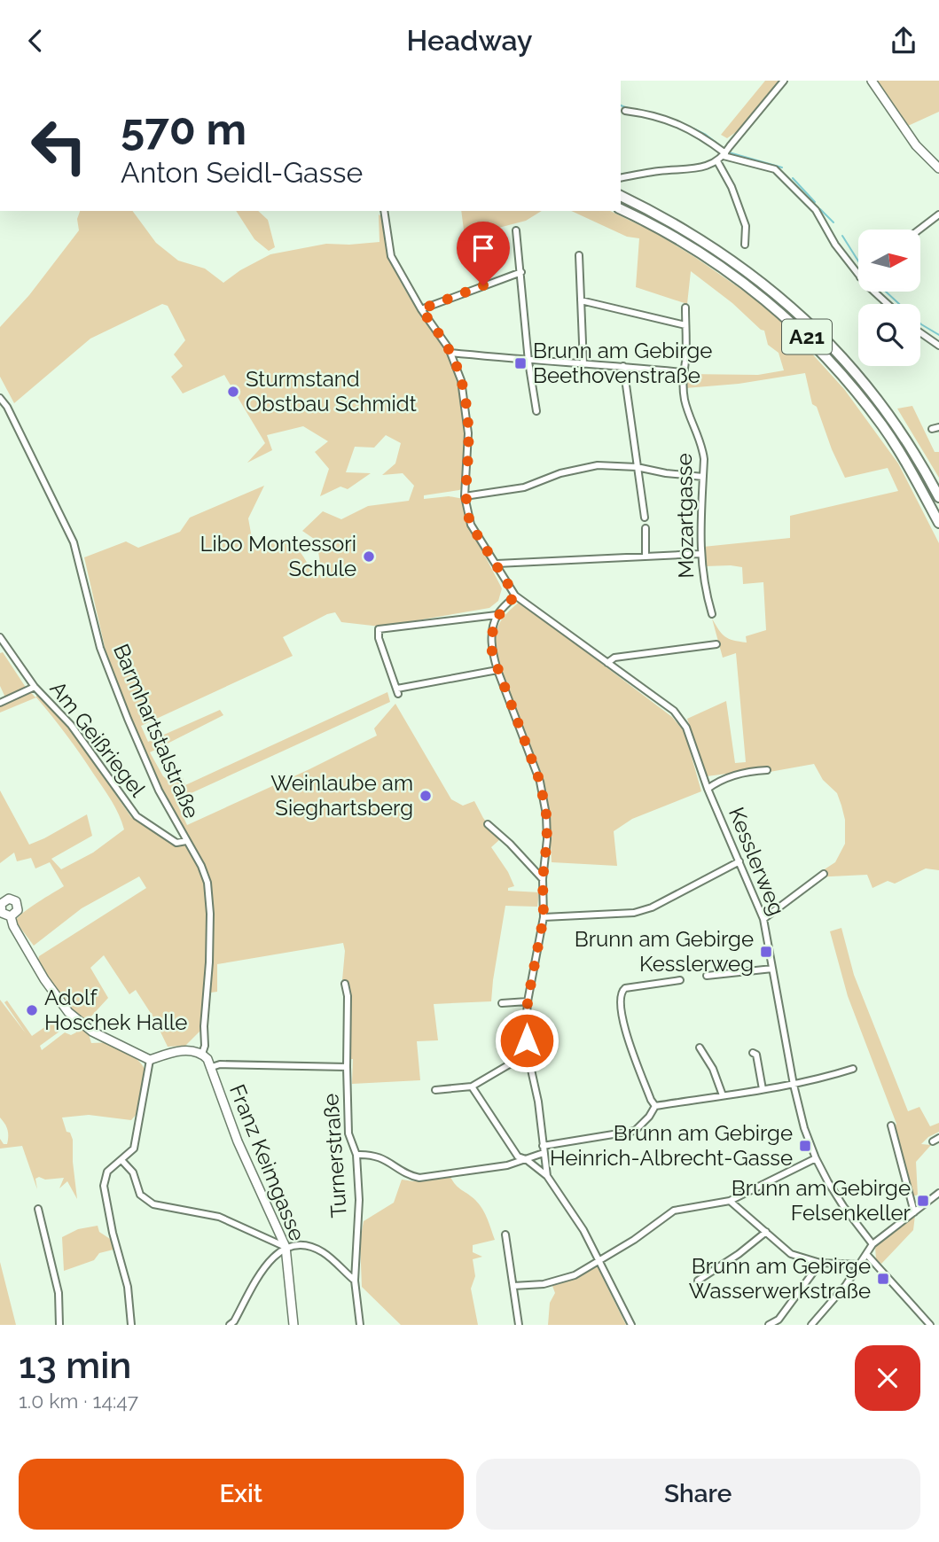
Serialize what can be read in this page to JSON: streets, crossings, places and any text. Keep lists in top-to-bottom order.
{
  "streets": {
    "highway": ["A21"],
    "main road": ["Franz Keimgasse"],
    "street": [
      "Mozartgasse",
      "Barmhartstalstraße",
      "Am Geißriegel",
      "Kesslerweg",
      "Turnerstraße"
    ]
  },
  "crossings": [
    ["Barmhartstalstraße", "Am Geißriegel"],
    ["Barmhartstalstraße", "Franz Keimgasse"]
  ],
  "places": {
    "transit": [
      "Brunn am Gebirge Beethovenstraße",
      "Brunn am Gebirge Kesslerweg",
      "Brunn am Gebirge Heinrich-Albrecht-Gasse",
      "Brunn am Gebirge Felsenkeller",
      "Brunn am Gebirge Wasserwerkstraße"
    ],
    "other": [
      "Sturmstand Obstbau Schmidt",
      "Libo Montessori Schule",
      "Weinlaube am Sieghartsberg",
      "Adolf Hoschek Halle"
    ]
  },
  "north": "right",
  "page": {
    "header": "Headway",
    "turn": ["570 m", "Anton Seidl-Gasse"],
    "heading": ["13 min", "1.0 km · 14:47"],
    "buttons": ["Exit", "Share"]
  }
}
